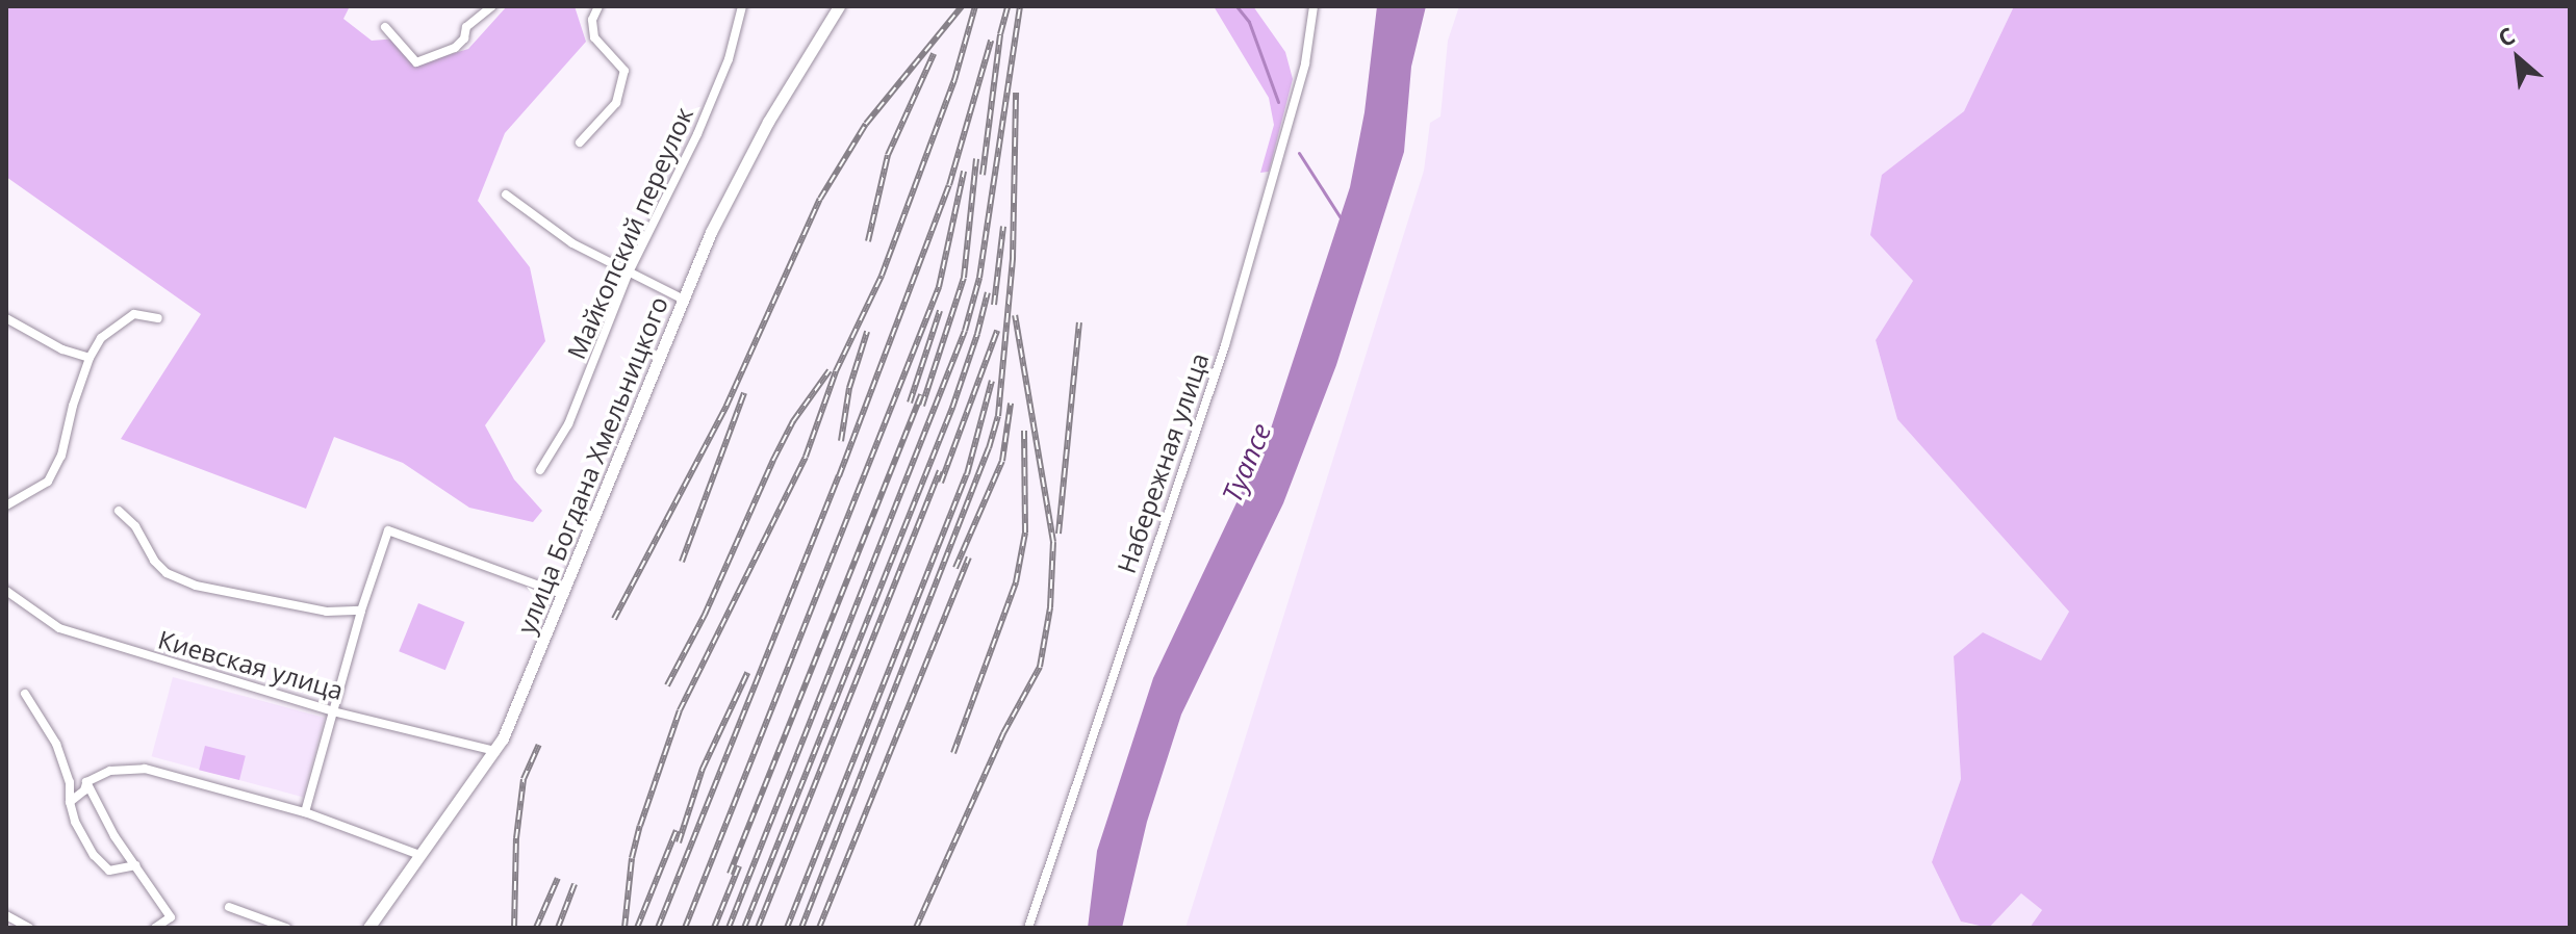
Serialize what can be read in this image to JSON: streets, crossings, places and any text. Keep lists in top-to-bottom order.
{
  "streets": {
    "main road": ["улица Богдана Хмельницкого"],
    "street": ["Майкопский переулок", "Набережная улица", "Киевская улица"]
  },
  "crossings": [
    ["улица Богдана Хмельницкого", "Киевская улица"]
  ],
  "water": ["Туапсе"],
  "north": "top left"
}
